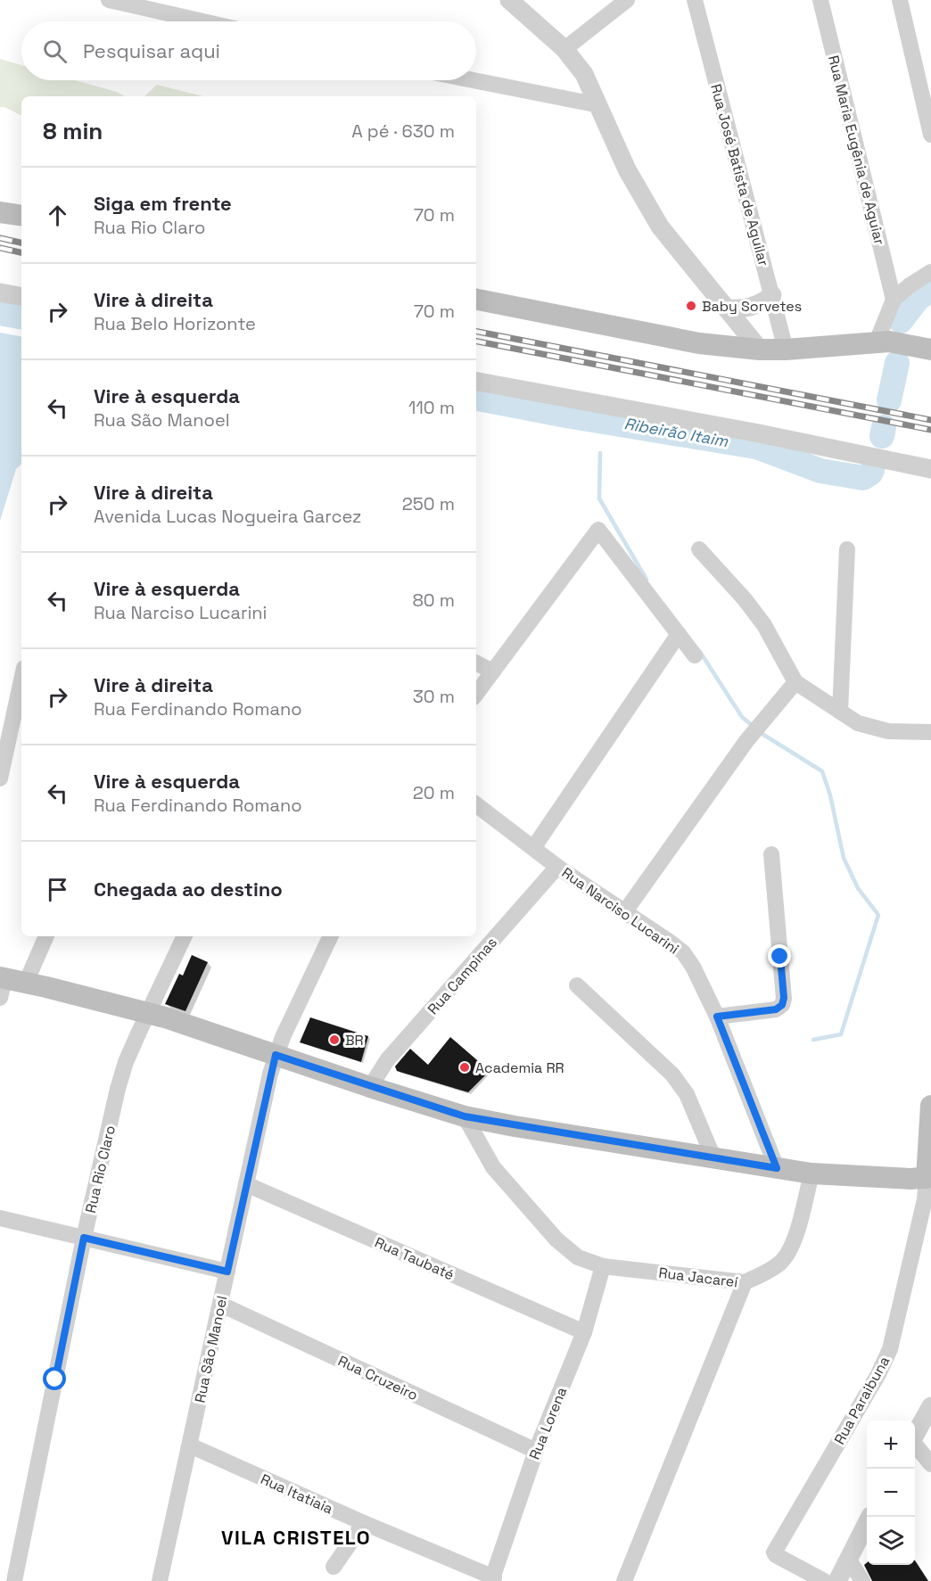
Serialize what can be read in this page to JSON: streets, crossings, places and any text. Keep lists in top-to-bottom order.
{
  "streets": {
    "street": [
      "Rua Maria Eugênia de Aguiar",
      "Rua José Batista de Aguilar",
      "Rua Narciso Lucarini",
      "Rua Campinas",
      "Rua Rio Claro",
      "Rua Taubaté",
      "Rua Jacareí",
      "Rua São Manoel",
      "Rua Cruzeiro",
      "Rua Paraibuna",
      "Rua Lorena",
      "Rua Itatiaia"
    ]
  },
  "crossings": [
    ["Rua Narciso Lucarini", "Rua Campinas"],
    ["Rua Taubaté", "Rua São Manoel"],
    ["Rua Taubaté", "Rua Lorena"],
    ["Rua Jacareí", "Rua Lorena"],
    ["Rua São Manoel", "Rua Cruzeiro"],
    ["Rua São Manoel", "Rua Itatiaia"],
    ["Rua Cruzeiro", "Rua Lorena"],
    ["Rua Lorena", "Rua Itatiaia"]
  ],
  "districts": ["VILA CRISTELO"],
  "water": ["Ribeirão Itaim"],
  "places": ["Baby Sorvetes", "BR", "Academia RR"],
  "page": {
    "search": "Pesquisar aqui",
    "heading": ["8 min", "A pé · 630 m"],
    "list": [
      ["Siga em frente", "Rua Rio Claro", "70 m"],
      ["Vire à direita", "Rua Belo Horizonte", "70 m"],
      ["Vire à esquerda", "Rua São Manoel", "110 m"],
      ["Vire à direita", "Avenida Lucas Nogueira Garcez", "250 m"],
      ["Vire à esquerda", "Rua Narciso Lucarini", "80 m"],
      ["Vire à direita", "Rua Ferdinando Romano", "30 m"],
      ["Vire à esquerda", "Rua Ferdinando Romano", "20 m"],
      "Chegada ao destino"
    ],
    "map_buttons": ["+", "−"]
  }
}
